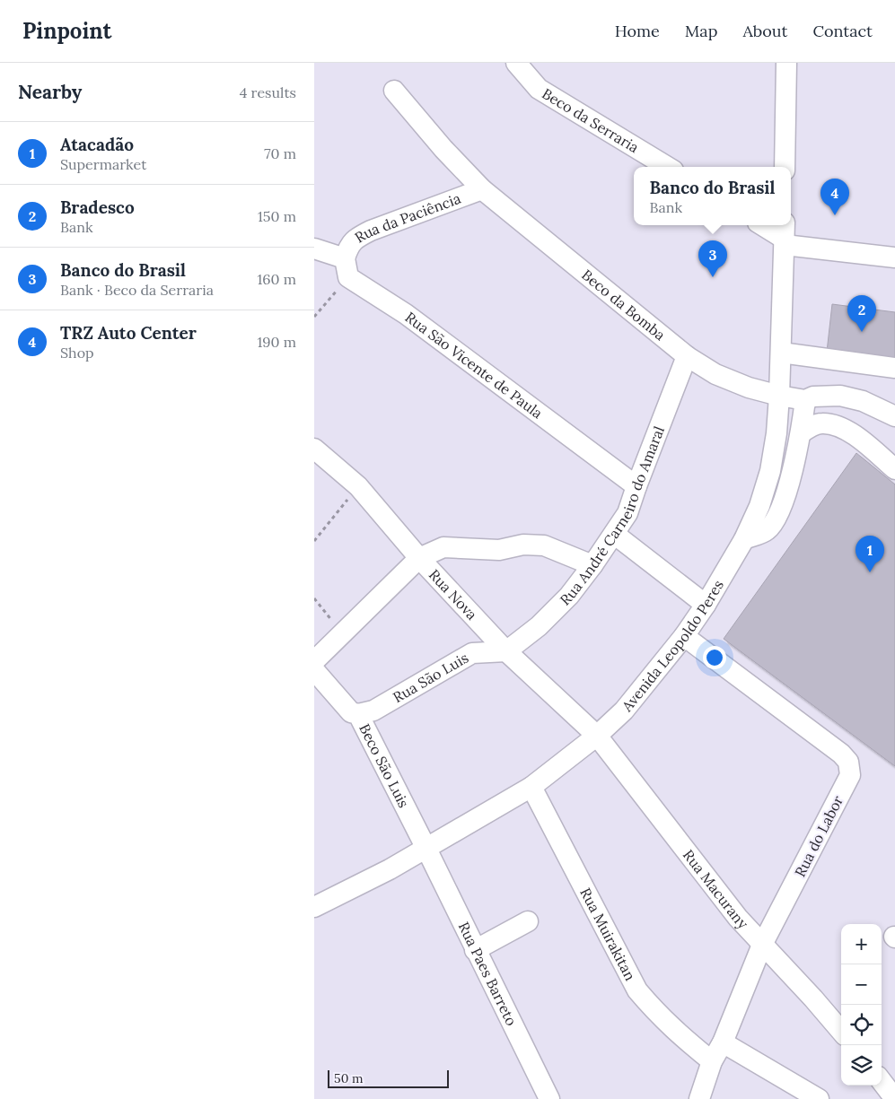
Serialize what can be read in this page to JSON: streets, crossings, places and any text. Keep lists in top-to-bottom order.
{
  "streets": {
    "street": [
      "Beco da Serraria",
      "Rua da Paciência",
      "Beco da Bomba",
      "Rua São Vicente de Paula",
      "Rua André Carneiro do Amaral",
      "Rua Nova",
      "Avenida Leopoldo Peres",
      "Rua São Luis",
      "Beco São Luis",
      "Rua do Labor",
      "Rua Macurany",
      "Rua Muirakitan",
      "Rua Paes Barreto"
    ]
  },
  "crossings": [
    ["Rua da Paciência", "Beco da Bomba"],
    ["Rua da Paciência", "Rua São Vicente de Paula"],
    ["Beco da Bomba", "Rua André Carneiro do Amaral"],
    ["Beco da Bomba", "Avenida Leopoldo Peres"],
    ["Rua São Vicente de Paula", "Rua André Carneiro do Amaral"],
    ["Rua André Carneiro do Amaral", "Rua Nova"],
    ["Rua André Carneiro do Amaral", "Rua São Luis"],
    ["Rua Nova", "Avenida Leopoldo Peres"],
    ["Rua Nova", "Rua São Luis"],
    ["Rua Nova", "Rua Macurany"],
    ["Avenida Leopoldo Peres", "Beco São Luis"],
    ["Avenida Leopoldo Peres", "Rua do Labor"],
    ["Avenida Leopoldo Peres", "Rua Macurany"],
    ["Avenida Leopoldo Peres", "Rua Muirakitan"],
    ["Avenida Leopoldo Peres", "Rua Paes Barreto"],
    ["Rua São Luis", "Beco São Luis"],
    ["Beco São Luis", "Rua Paes Barreto"],
    ["Rua do Labor", "Rua Macurany"],
    ["Rua do Labor", "Rua Muirakitan"]
  ],
  "scale_bar": "50 m",
  "page": {
    "header": "Pinpoint",
    "nav": [
      "Home",
      "Map",
      "About",
      "Contact"
    ],
    "heading": ["Nearby", "4 results"],
    "list": [
      {
        "mark": "1",
        "name": "Atacadão",
        "note": "Supermarket",
        "value": "70 m"
      },
      {
        "mark": "2",
        "name": "Bradesco",
        "note": "Bank",
        "value": "150 m"
      },
      {
        "mark": "3",
        "name": "Banco do Brasil",
        "note": "Bank · Beco da Serraria",
        "value": "160 m"
      },
      {
        "mark": "4",
        "name": "TRZ Auto Center",
        "note": "Shop",
        "value": "190 m"
      }
    ],
    "popup": ["Banco do Brasil", "Bank"],
    "pins": [
      "4",
      "3",
      "2",
      "1"
    ],
    "map_buttons": ["+", "−"],
    "scale": "50 m"
  }
}
